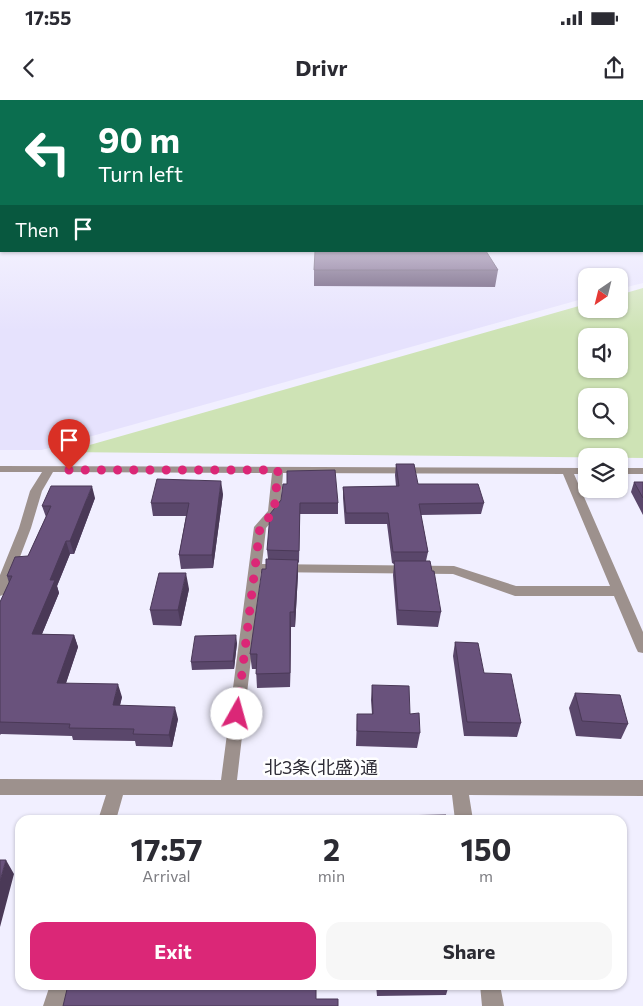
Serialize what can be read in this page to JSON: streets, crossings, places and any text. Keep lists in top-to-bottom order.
{
  "streets": {
    "street": ["北3条(北盛)通"]
  },
  "north": "bottom left",
  "page": {
    "status": "17:55",
    "header": "Drivr",
    "turn": ["90 m", "Turn left"],
    "then": "Then",
    "eta": [
      "17:57",
      "Arrival",
      "2",
      "min",
      "150",
      "m"
    ],
    "buttons": ["Exit", "Share"]
  }
}
